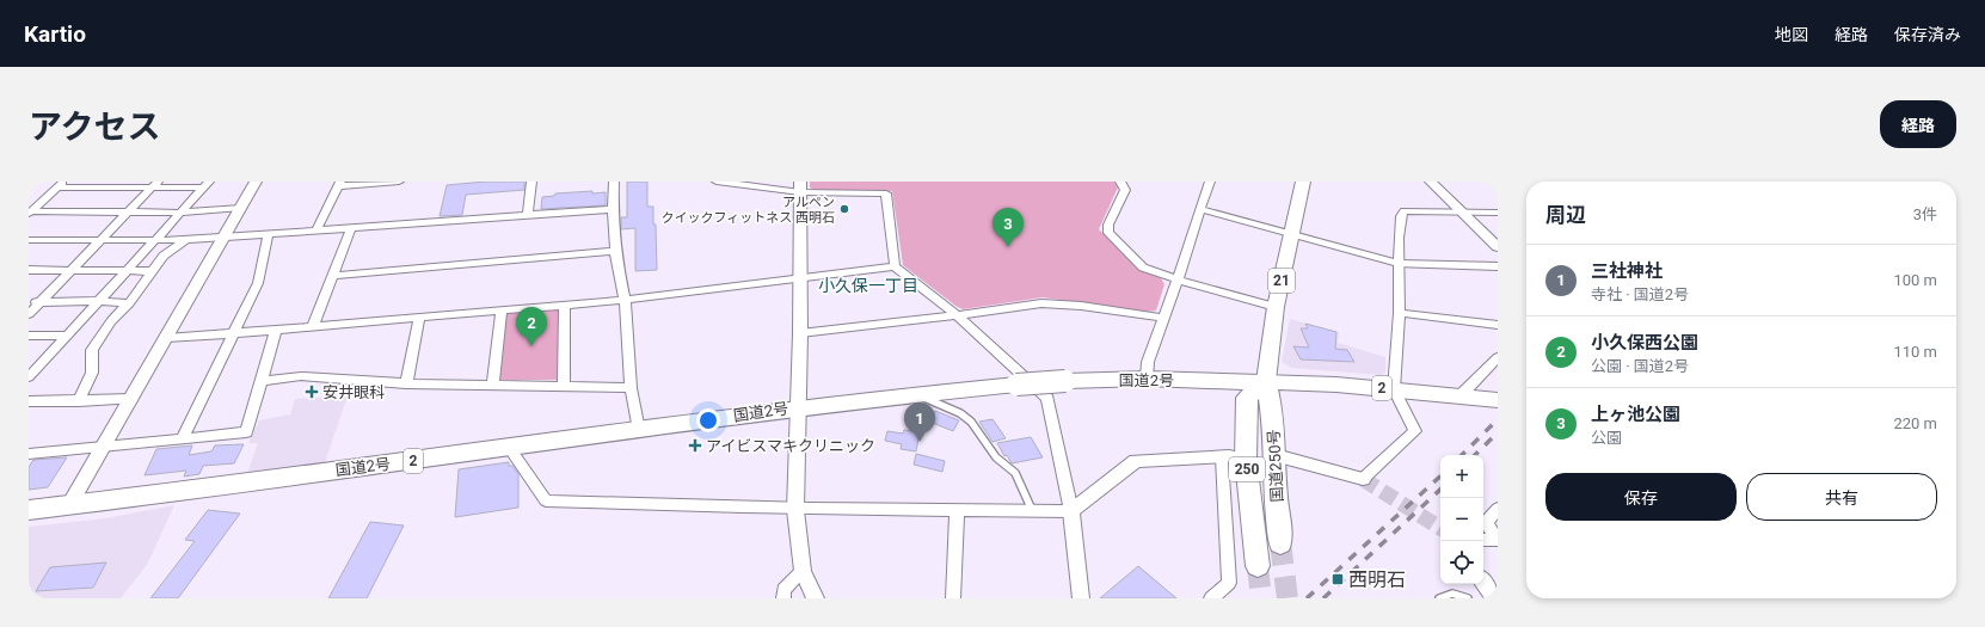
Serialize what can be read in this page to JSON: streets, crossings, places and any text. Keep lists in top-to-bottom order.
{
  "streets": {
    "highway": [
      "国道2号",
      "2",
      "国道250号",
      "250"
    ],
    "main road": ["21"]
  },
  "crossings": [
    ["21", "国道2号"],
    ["21", "国道250号"],
    ["国道2号", "国道250号"]
  ],
  "districts": ["小久保一丁目"],
  "places": {
    "other": ["アルペン クイックフィットネス 西明石"],
    "health": ["安井眼科", "アイビスマキクリニック"],
    "transit": ["西明石"]
  },
  "page": {
    "header": "Kartio",
    "nav": ["地図", "経路", "保存済み"],
    "title": "アクセス",
    "buttons": [
      "経路",
      ["保存", "共有"]
    ],
    "heading": ["周辺", "3件"],
    "pins": ["3", "2", "1"],
    "list": [
      {
        "mark": "1",
        "name": "三社神社",
        "note": "寺社 · 国道2号",
        "value": "100 m"
      },
      {
        "mark": "2",
        "name": "小久保西公園",
        "note": "公園 · 国道2号",
        "value": "110 m"
      },
      {
        "mark": "3",
        "name": "上ヶ池公園",
        "note": "公園",
        "value": "220 m"
      }
    ],
    "map_buttons": ["+", "−"]
  }
}
